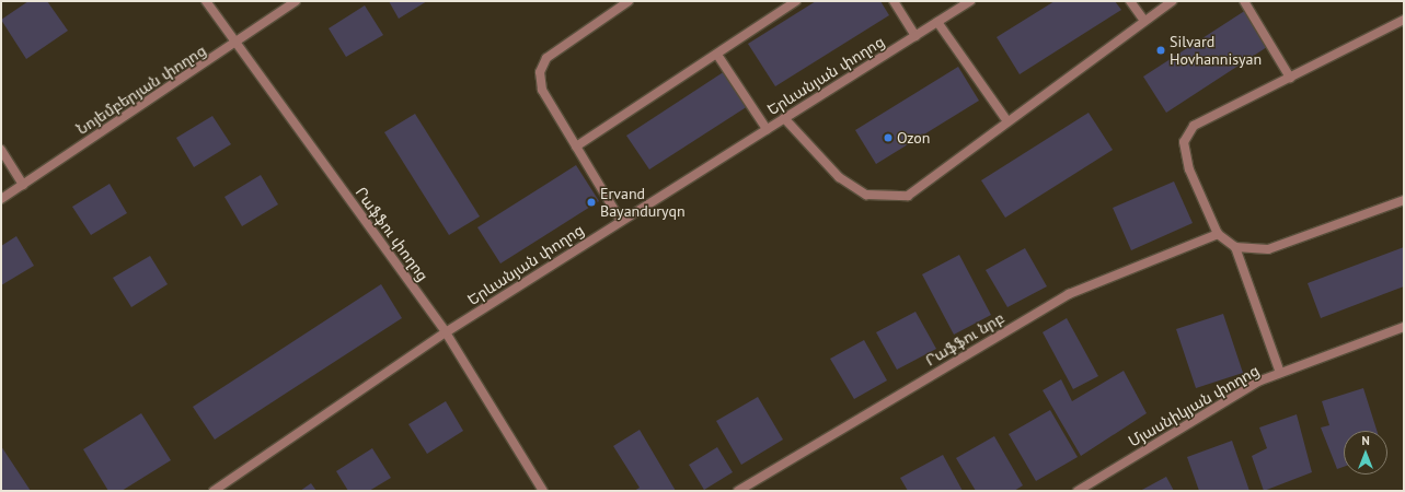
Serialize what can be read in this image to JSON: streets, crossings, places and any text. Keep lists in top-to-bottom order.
{
  "streets": {
    "street": [
      "Երևանյան փողոց",
      "Նոյեմբերյան փողոց",
      "Րաֆֆու փողոց",
      "Րաֆֆու նրբ",
      "Մյասնիկյան փողոց"
    ]
  },
  "crossings": [
    ["Երևանյան փողոց", "Րաֆֆու փողոց"],
    ["Նոյեմբերյան փողոց", "Րաֆֆու փողոց"]
  ],
  "places": ["Silvard Hovhannisyan", "Ozon", "Ervand Bayanduryqn"],
  "north": "top"
}
